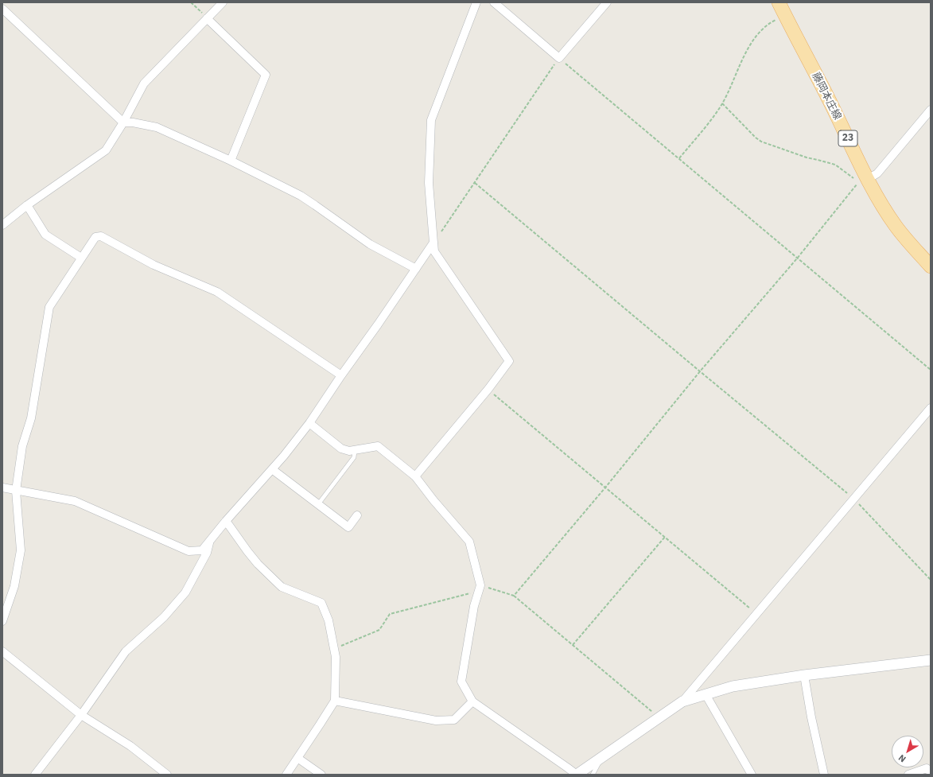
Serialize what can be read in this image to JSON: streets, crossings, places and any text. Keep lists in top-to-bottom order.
{
  "streets": {
    "main road": ["藤岡本庄線", "23"]
  },
  "north": "bottom left"
}
